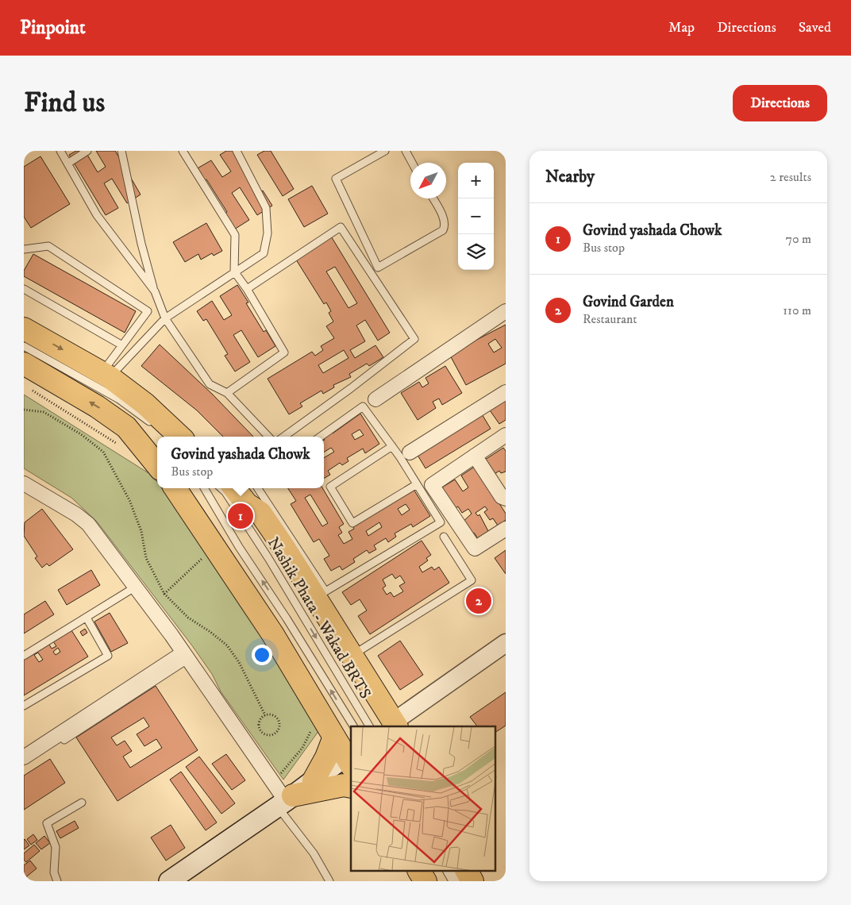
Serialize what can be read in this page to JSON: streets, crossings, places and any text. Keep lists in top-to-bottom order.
{
  "streets": {
    "lane": ["Nashik Phata - Wakad BRTS"]
  },
  "north": "bottom left",
  "page": {
    "header": "Pinpoint",
    "nav": ["Map", "Directions", "Saved"],
    "buttons": "Directions",
    "title": "Find us",
    "heading": ["Nearby", "2 results"],
    "map_buttons": ["+", "−"],
    "list": [
      {
        "mark": "1",
        "name": "Govind yashada Chowk",
        "note": "Bus stop",
        "value": "70 m"
      },
      {
        "mark": "2",
        "name": "Govind Garden",
        "note": "Restaurant",
        "value": "110 m"
      }
    ],
    "popup": ["Govind yashada Chowk", "Bus stop"],
    "pins": ["1", "2"]
  }
}
